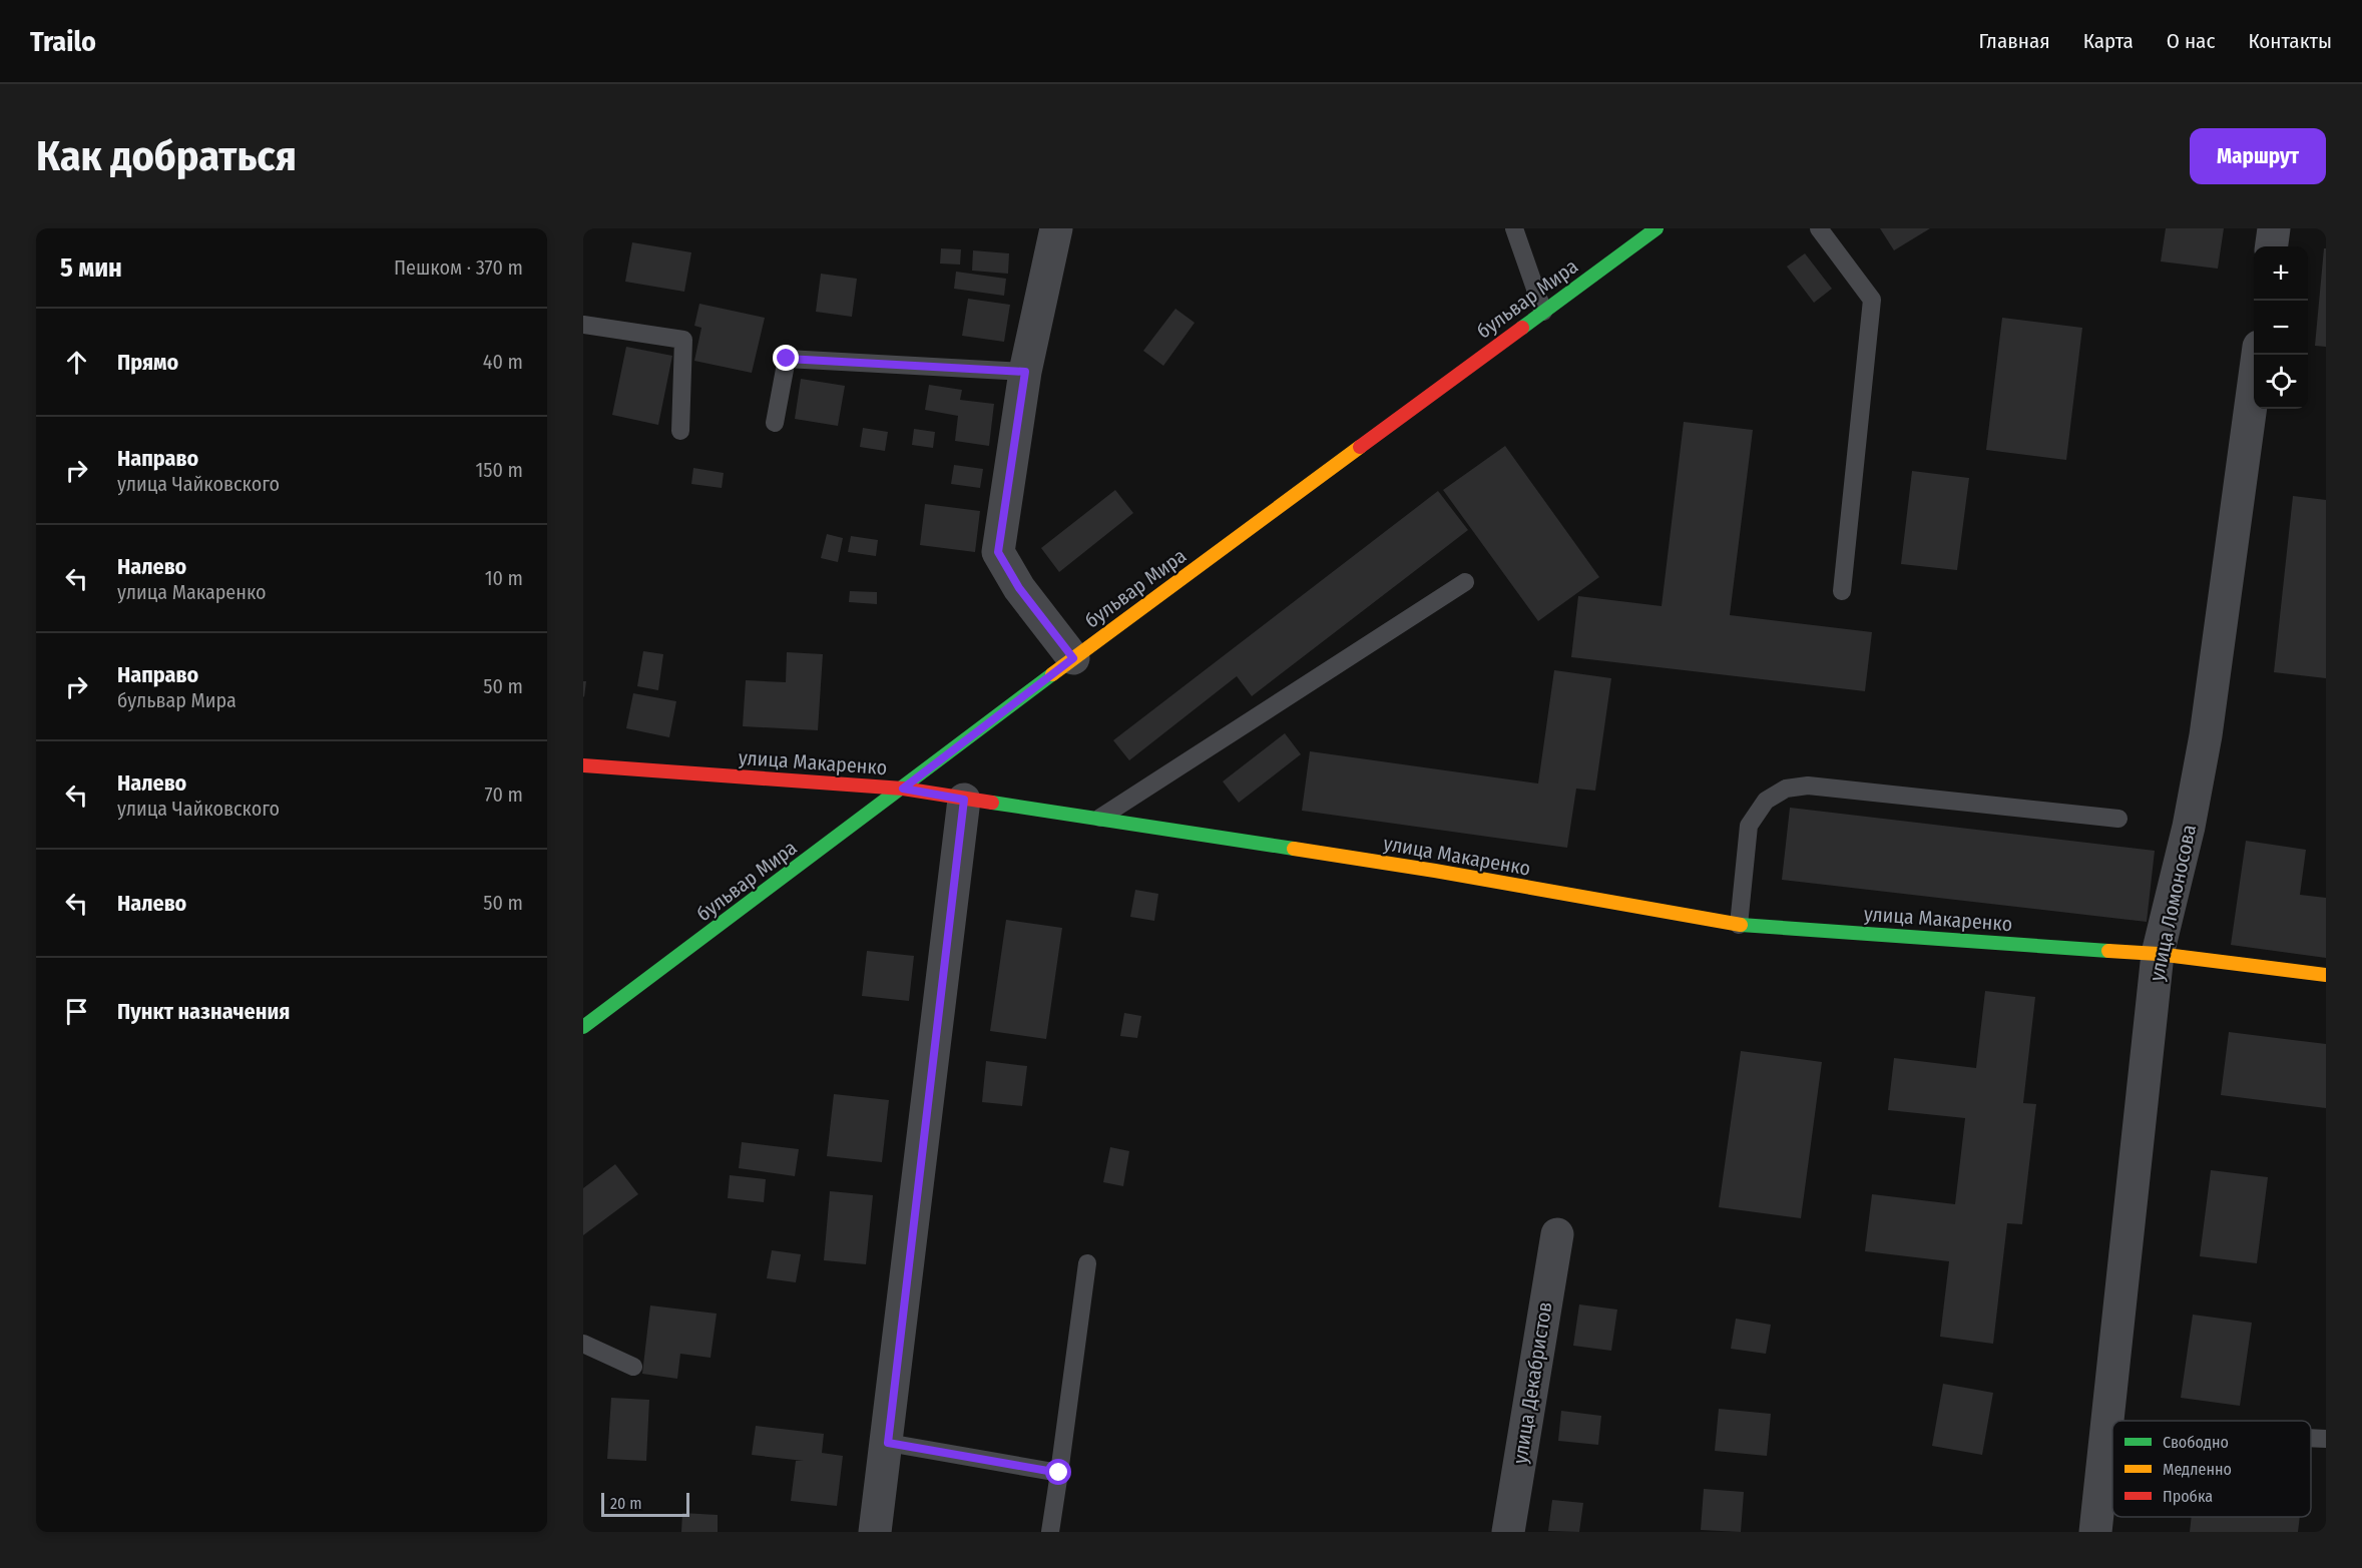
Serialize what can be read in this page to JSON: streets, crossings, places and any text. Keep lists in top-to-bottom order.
{
  "streets": {
    "street": [
      "бульвар Мира",
      "улица Макаренко",
      "улица Ломоносова",
      "улица Декабристов"
    ]
  },
  "crossings": [
    ["бульвар Мира", "улица Макаренко"],
    ["улица Макаренко", "улица Ломоносова"]
  ],
  "legend": ["Свободно", "Медленно", "Пробка"],
  "scale_bar": "20 m",
  "page": {
    "header": "Trailo",
    "nav": [
      "Главная",
      "Карта",
      "О нас",
      "Контакты"
    ],
    "buttons": "Маршрут",
    "title": "Как добраться",
    "heading": ["5 мин", "Пешком · 370 m"],
    "map_buttons": ["+", "−"],
    "list": [
      ["Прямо", "40 m"],
      ["Направо", "улица Чайковского", "150 m"],
      ["Налево", "улица Макаренко", "10 m"],
      ["Направо", "бульвар Мира", "50 m"],
      ["Налево", "улица Чайковского", "70 m"],
      ["Налево", "50 m"],
      "Пункт назначения"
    ],
    "scale": "20 m"
  }
}
